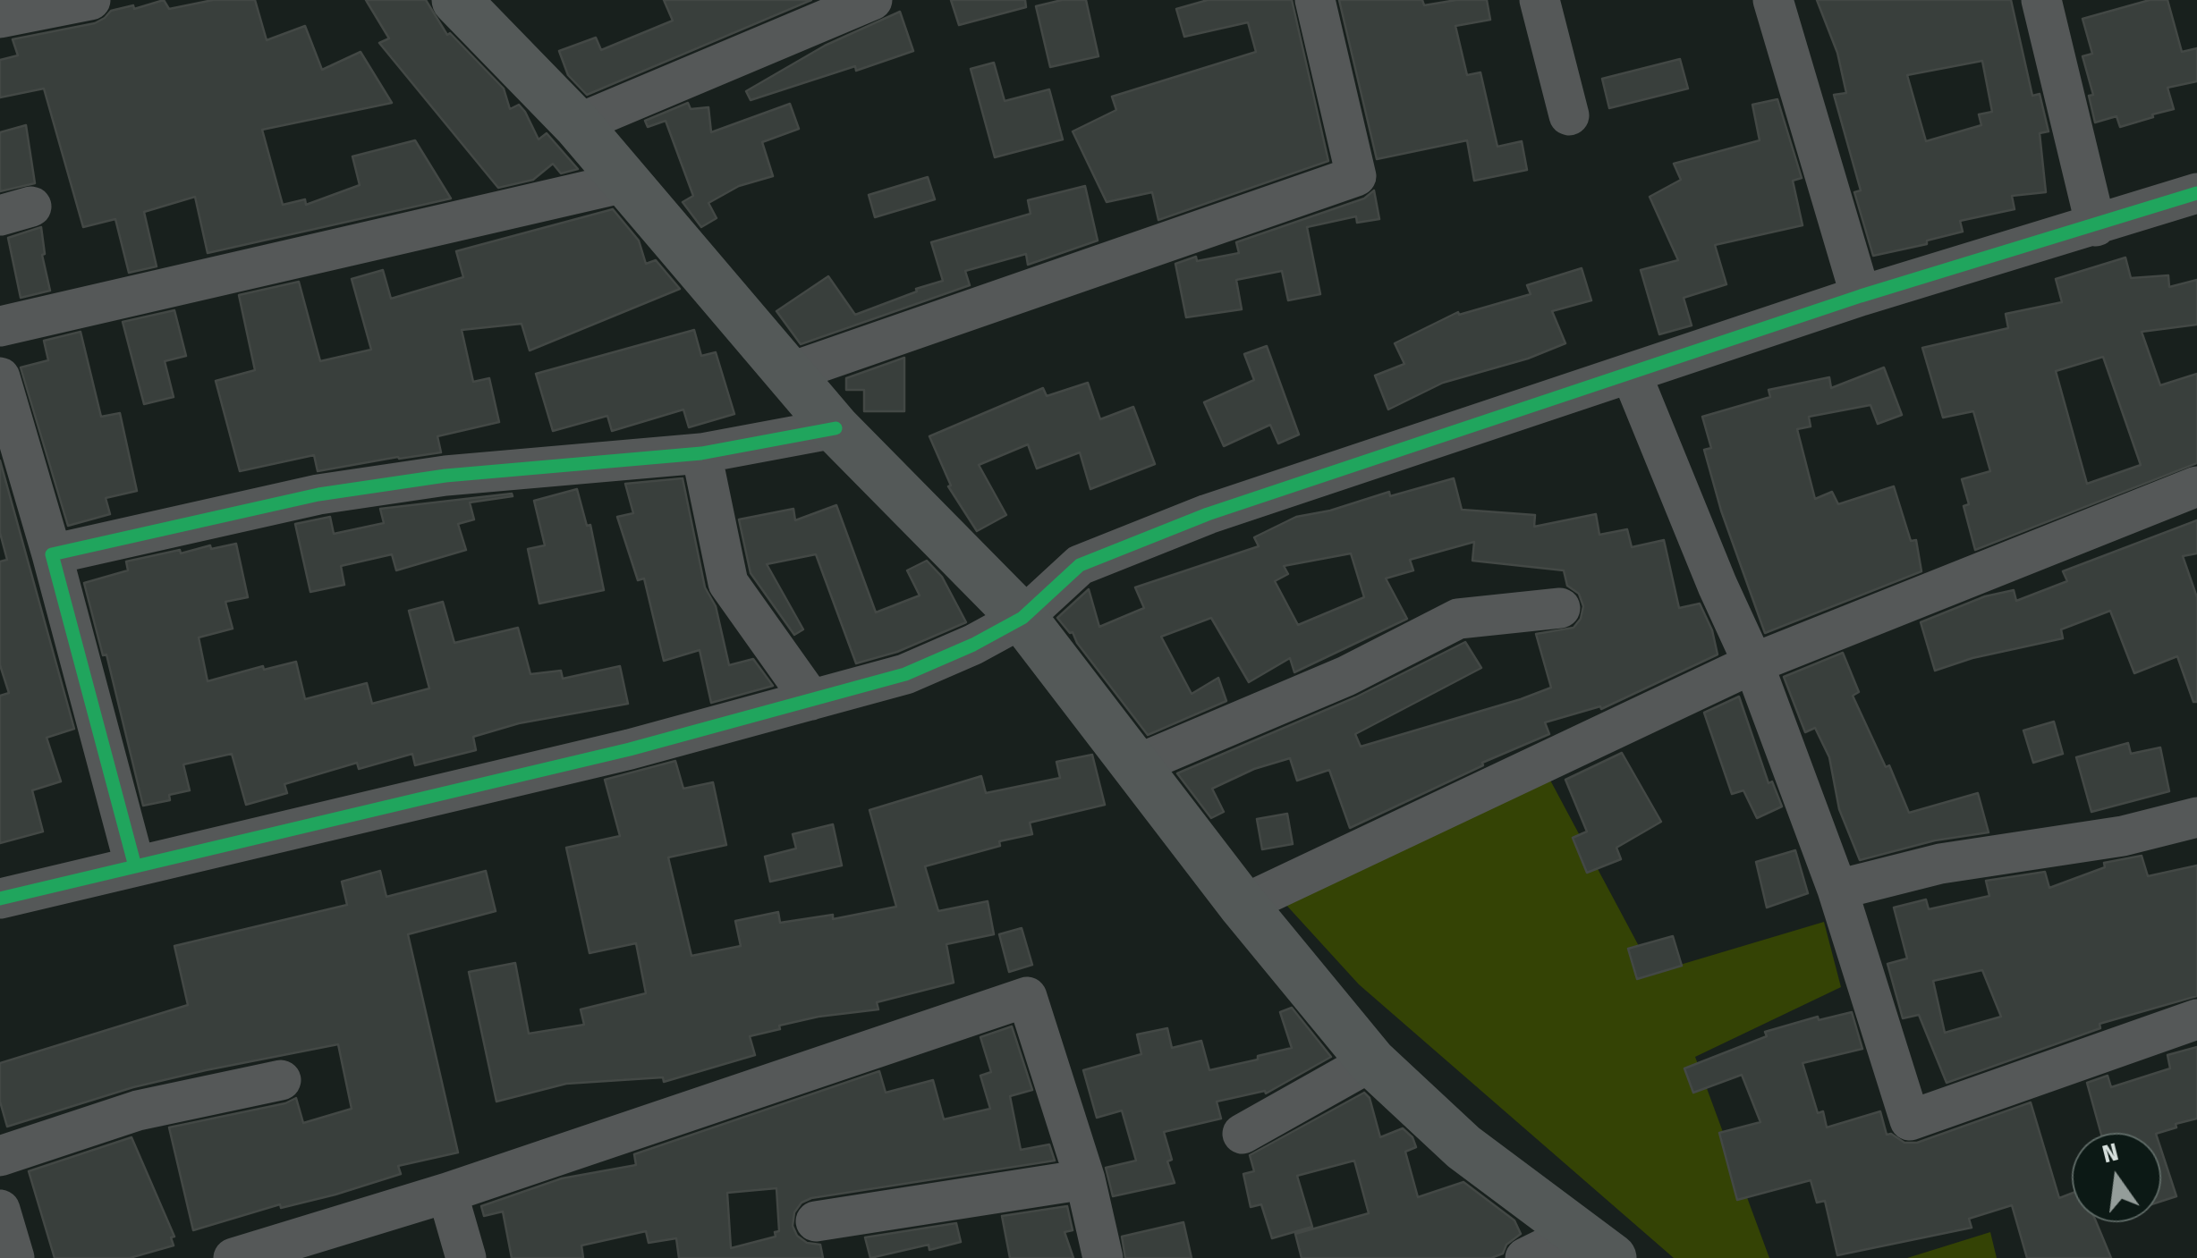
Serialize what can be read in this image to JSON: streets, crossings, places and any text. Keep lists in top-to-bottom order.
{
  "north": "top"
}
